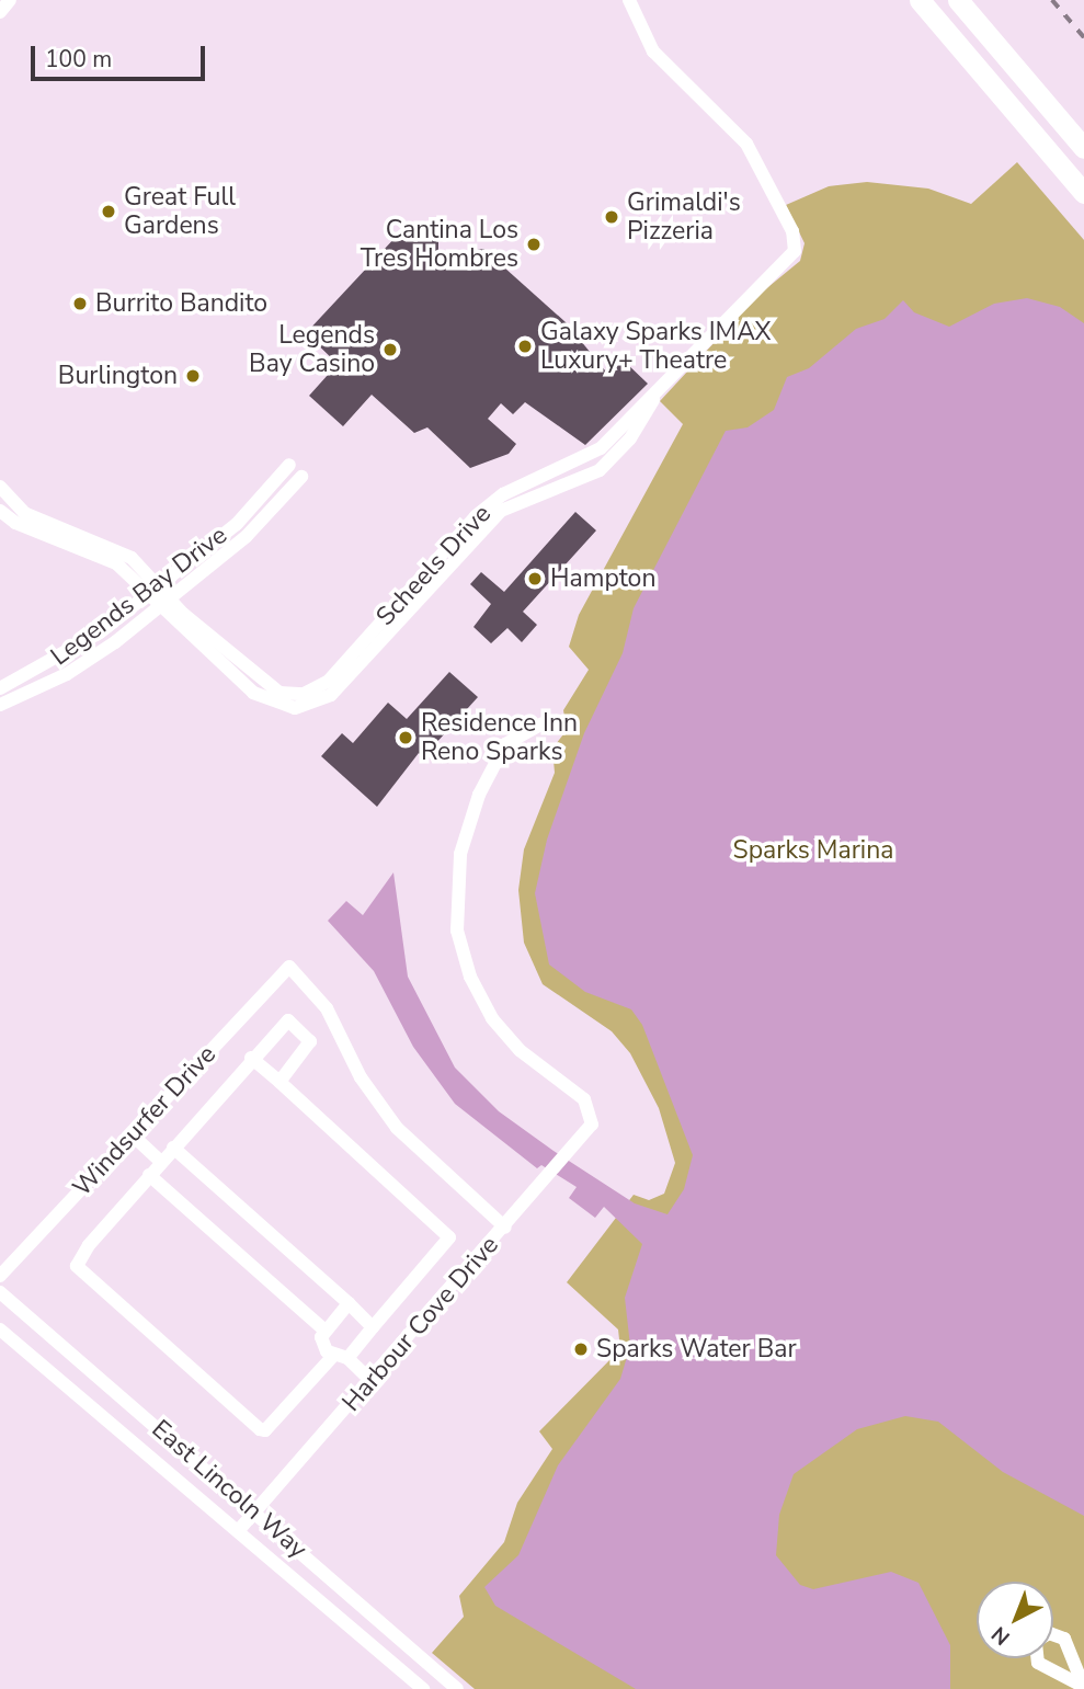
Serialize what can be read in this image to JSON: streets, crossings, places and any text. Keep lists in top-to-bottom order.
{
  "streets": {
    "street": [
      "Scheels Drive",
      "Legends Bay Drive",
      "Windsurfer Drive",
      "Harbour Cove Drive",
      "East Lincoln Way"
    ]
  },
  "crossings": [
    ["Scheels Drive", "Legends Bay Drive"],
    ["Windsurfer Drive", "Harbour Cove Drive"],
    ["Harbour Cove Drive", "East Lincoln Way"]
  ],
  "parks": ["Sparks Marina"],
  "places": [
    "Great Full Gardens",
    "Grimaldi's Pizzeria",
    "Cantina Los Tres Hombres",
    "Burrito Bandito",
    "Galaxy Sparks IMAX Luxury+ Theatre",
    "Legends Bay Casino",
    "Burlington",
    "Hampton",
    "Residence Inn Reno Sparks",
    "Sparks Water Bar"
  ],
  "scale_bar": "100 m",
  "north": "bottom left"
}
